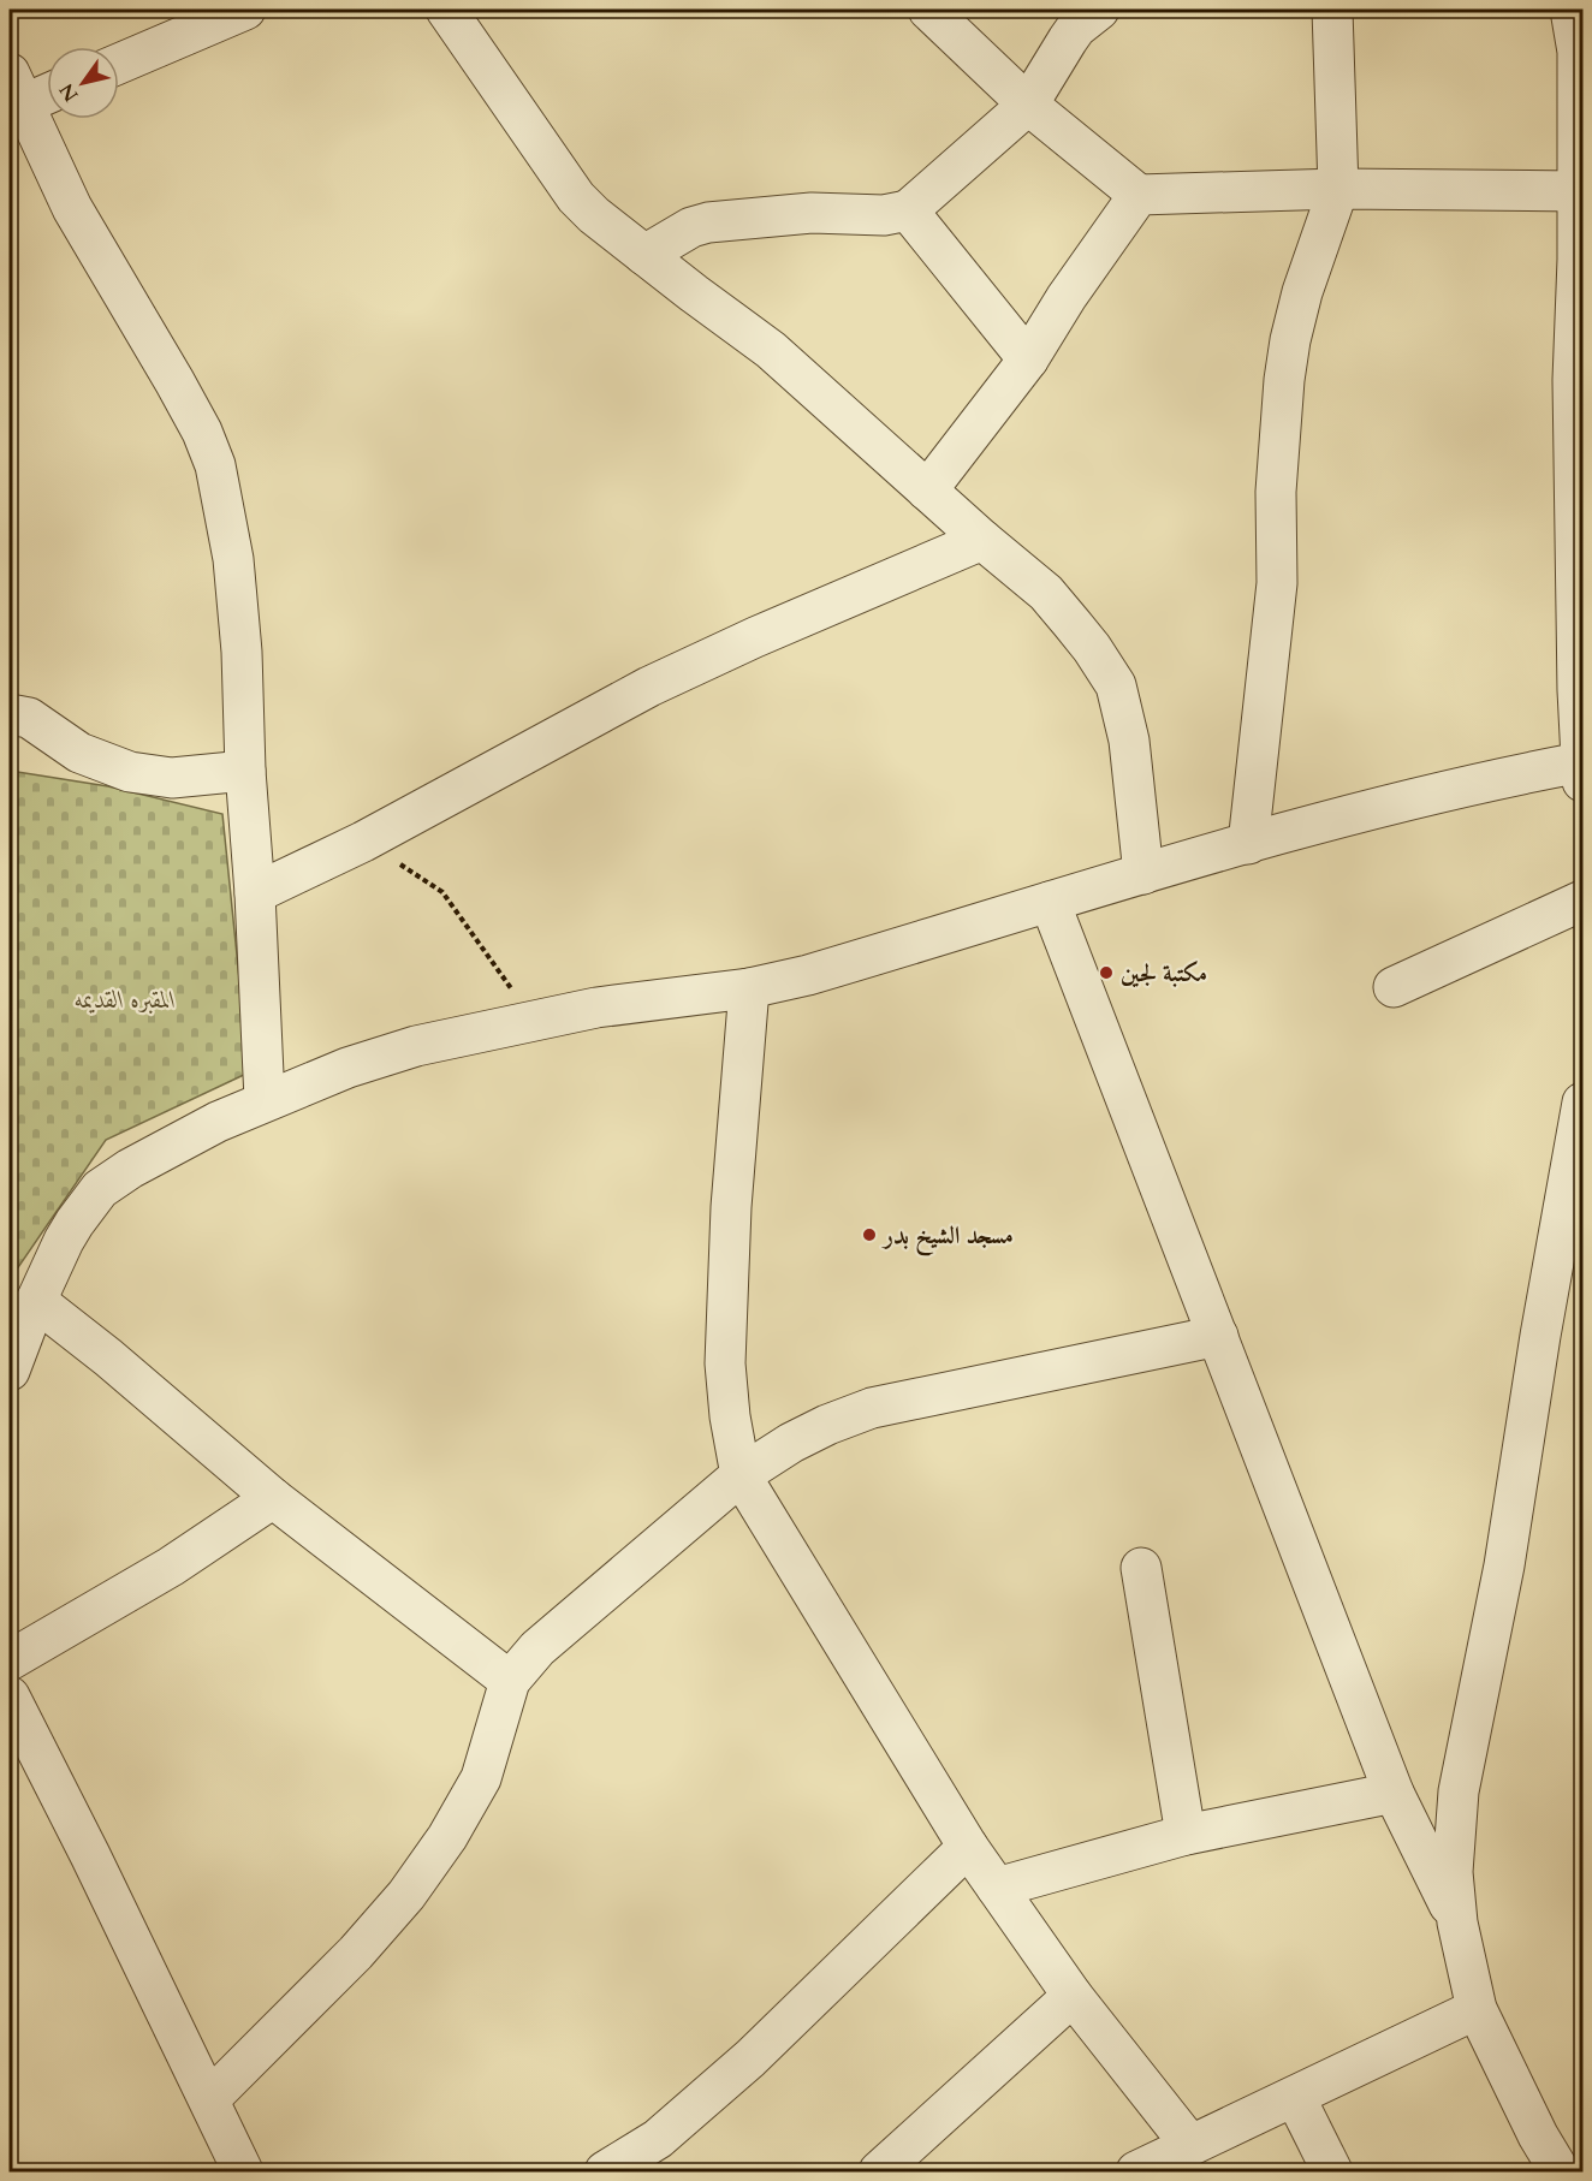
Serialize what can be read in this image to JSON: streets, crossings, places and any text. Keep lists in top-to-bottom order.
{
  "parks": ["المقبره القديمه"],
  "places": ["مكتبة لجين", "مسجد الشيخ بدر"],
  "north": "bottom left"
}
